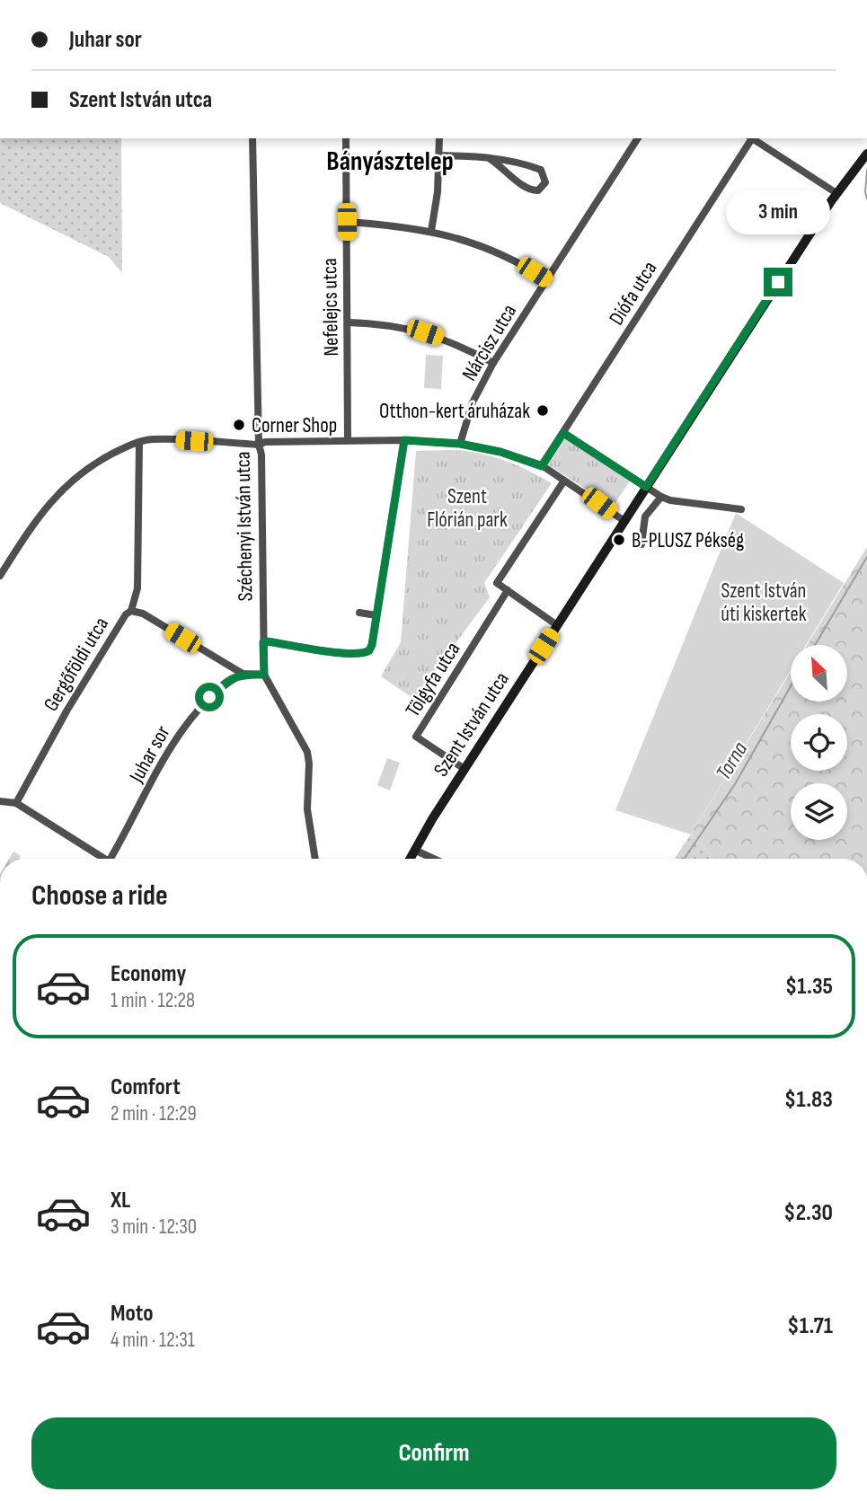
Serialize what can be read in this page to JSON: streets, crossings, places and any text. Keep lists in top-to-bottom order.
{
  "streets": {
    "main road": ["Szent István utca"],
    "street": [
      "Diófa utca",
      "Nefelejcs utca",
      "Nárcisz utca",
      "Széchenyi István utca",
      "Gergőföldi utca",
      "Tölgyfa utca",
      "Juhar sor"
    ]
  },
  "crossings": [
    ["Széchenyi István utca", "Gergőföldi utca"],
    ["Gergőföldi utca", "Juhar sor"],
    ["Tölgyfa utca", "Szent István utca"]
  ],
  "districts": ["Bányásztelep"],
  "water": ["Torna"],
  "parks": ["Szent Flórián park", "Szent István úti kiskertek"],
  "places": ["Otthon-kert áruházak", "Corner Shop", "B-PLUSZ Pékség"],
  "north": "top left",
  "page": {
    "banner": ["Juhar sor", "Szent István utca"],
    "bubble": "3 min",
    "heading": "Choose a ride",
    "list": [
      {
        "name": "Economy",
        "note": "1 min · 12:28",
        "value": "$1.35"
      },
      {
        "name": "Comfort",
        "note": "2 min · 12:29",
        "value": "$1.83"
      },
      {
        "name": "XL",
        "note": "3 min · 12:30",
        "value": "$2.30"
      },
      {
        "name": "Moto",
        "note": "4 min · 12:31",
        "value": "$1.71"
      }
    ],
    "buttons": "Confirm"
  }
}
